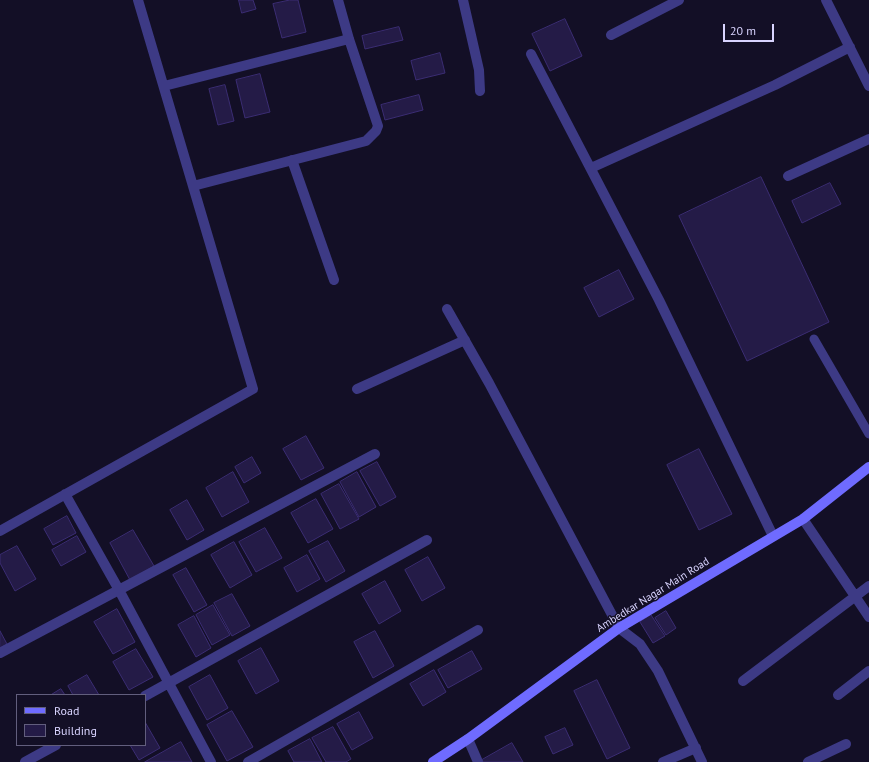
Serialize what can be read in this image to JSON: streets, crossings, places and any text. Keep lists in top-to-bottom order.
{
  "streets": {
    "street": ["Ambedkar Nagar Main Road"]
  },
  "legend": ["Road", "Building"],
  "scale_bar": "20 m"
}
